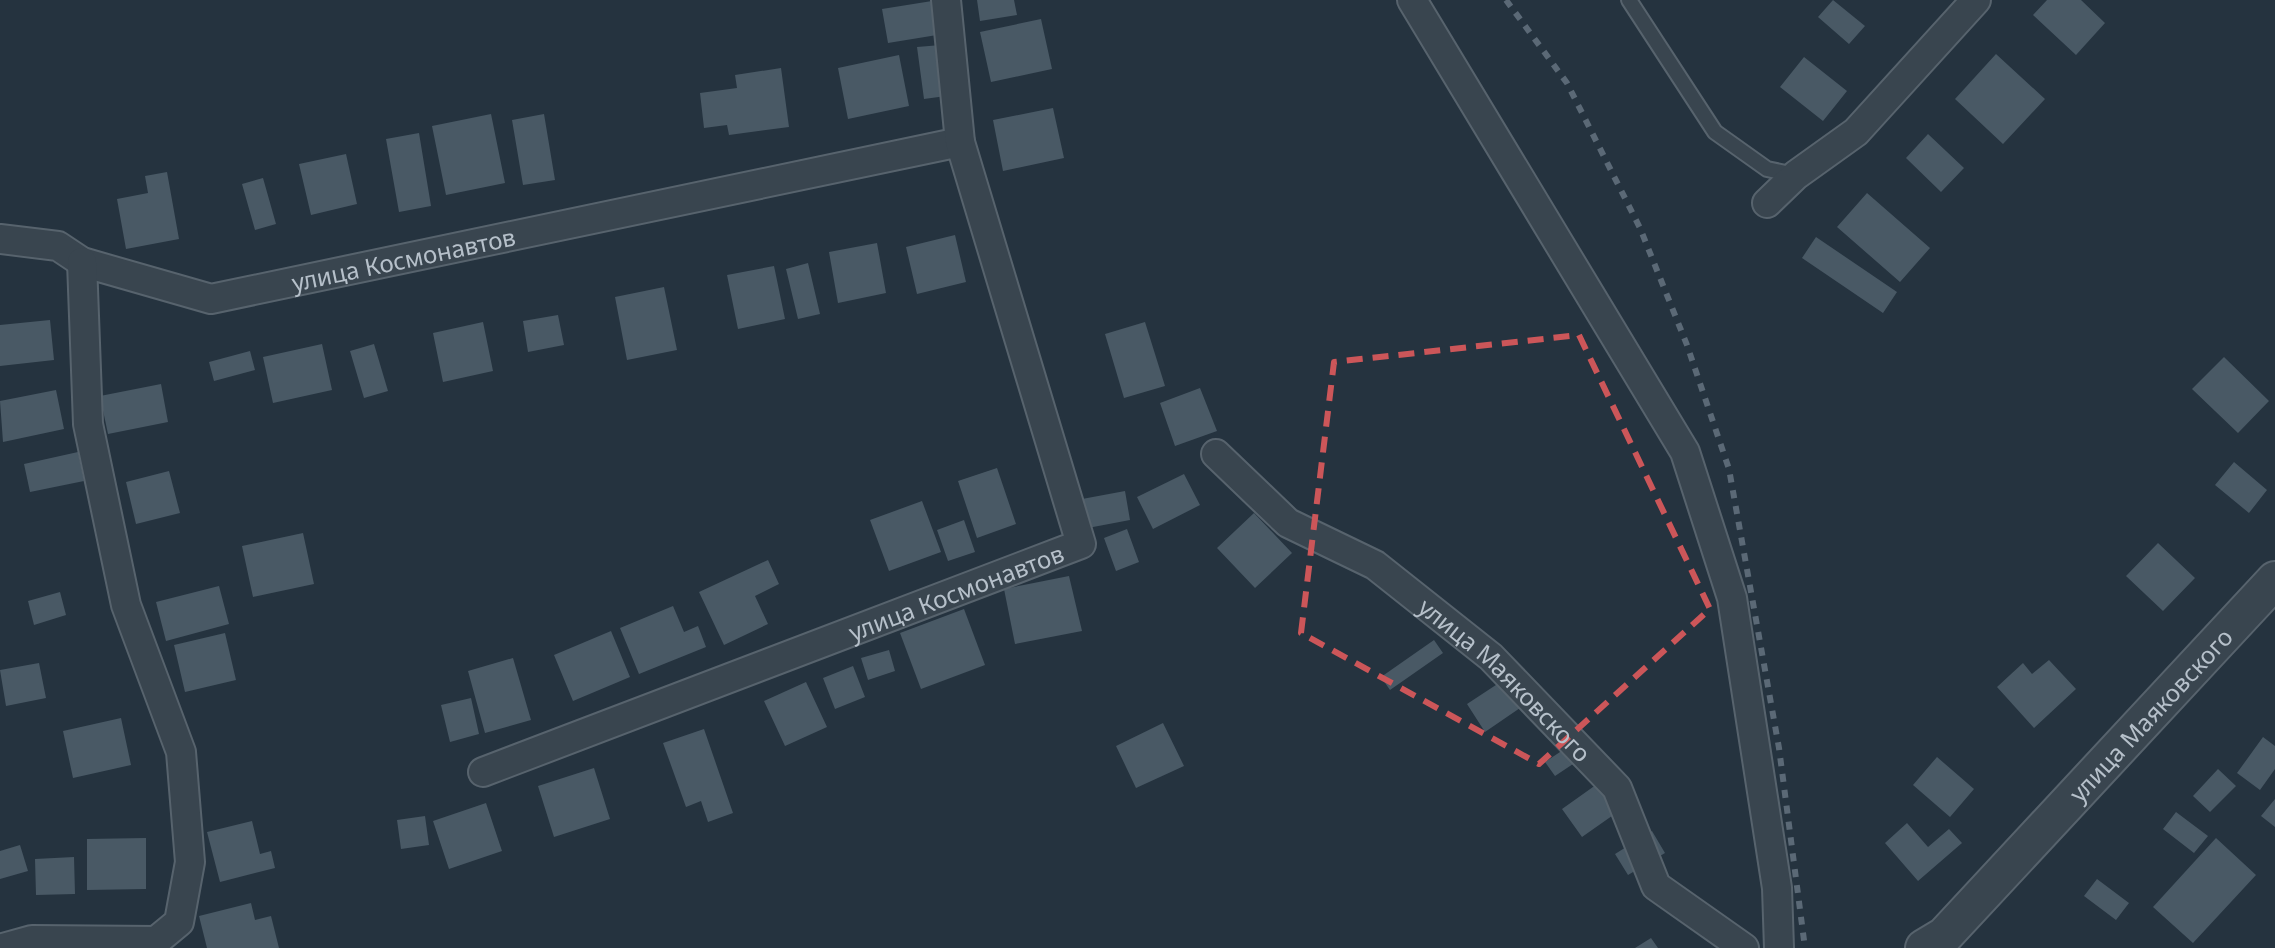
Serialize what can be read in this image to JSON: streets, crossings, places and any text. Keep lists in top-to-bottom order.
{
  "streets": {
    "street": ["улица Космонавтов", "улица Маяковского"]
  }
}
